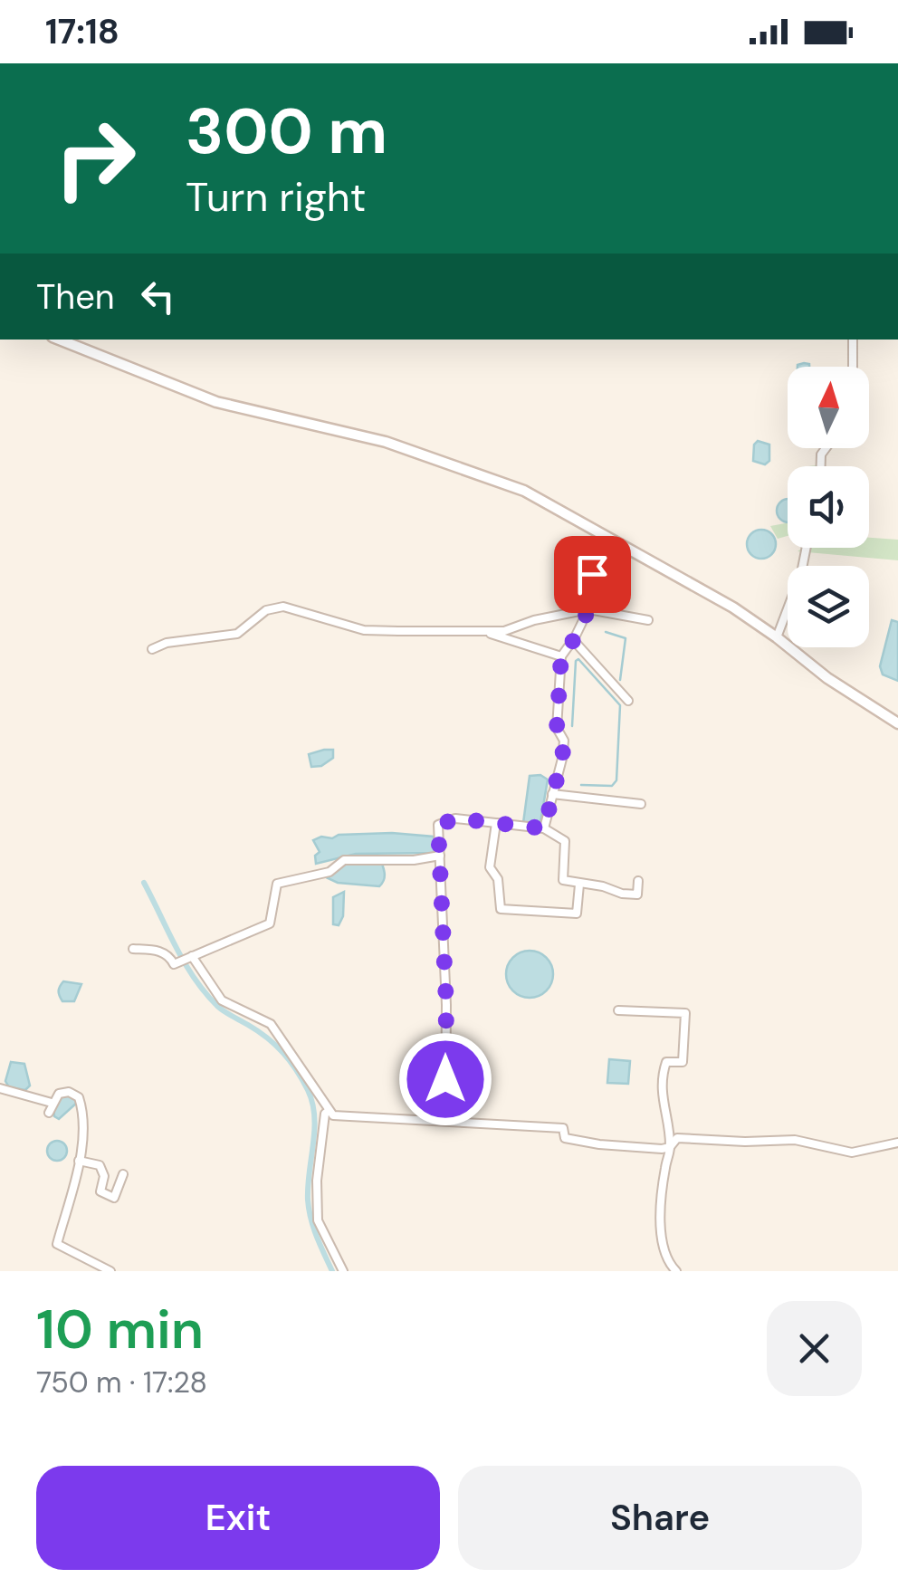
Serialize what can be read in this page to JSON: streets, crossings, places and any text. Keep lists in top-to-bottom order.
{
  "north": "top",
  "page": {
    "status": "17:18",
    "turn": ["300 m", "Turn right"],
    "then": "Then",
    "heading": ["10 min", "750 m · 17:28"],
    "buttons": ["Exit", "Share"]
  }
}
